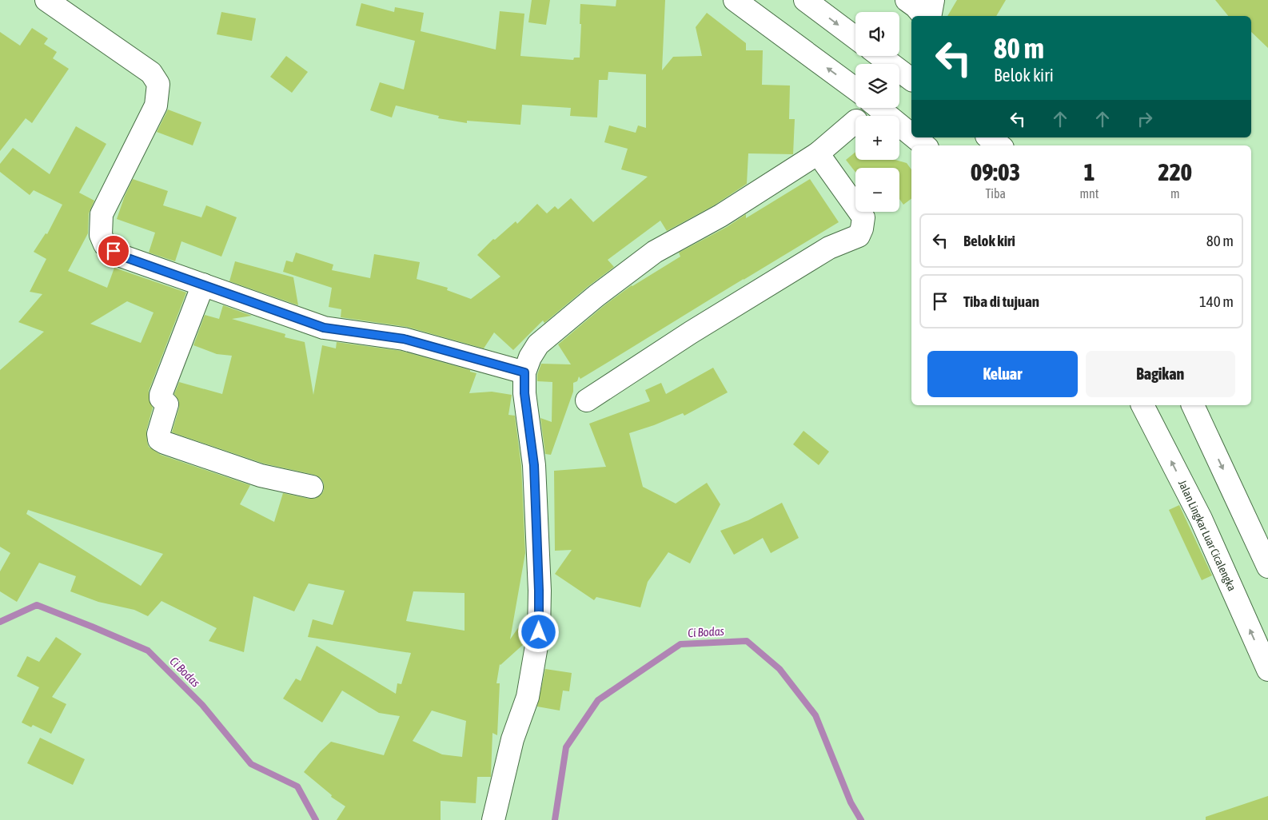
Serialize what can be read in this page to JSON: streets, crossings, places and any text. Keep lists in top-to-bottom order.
{
  "streets": {
    "main road": ["Jalan Lingkar Luar Cicalengka"]
  },
  "water": ["Ci Bodas"],
  "page": {
    "map_buttons": ["+", "−"],
    "turn": ["80 m", "Belok kiri"],
    "eta": [
      "09:03",
      "Tiba",
      "1",
      "mnt",
      "220",
      "m"
    ],
    "list": [
      {
        "name": "Belok kiri",
        "value": "80 m"
      },
      {
        "name": "Tiba di tujuan",
        "value": "140 m"
      }
    ],
    "buttons": ["Keluar", "Bagikan"]
  }
}
